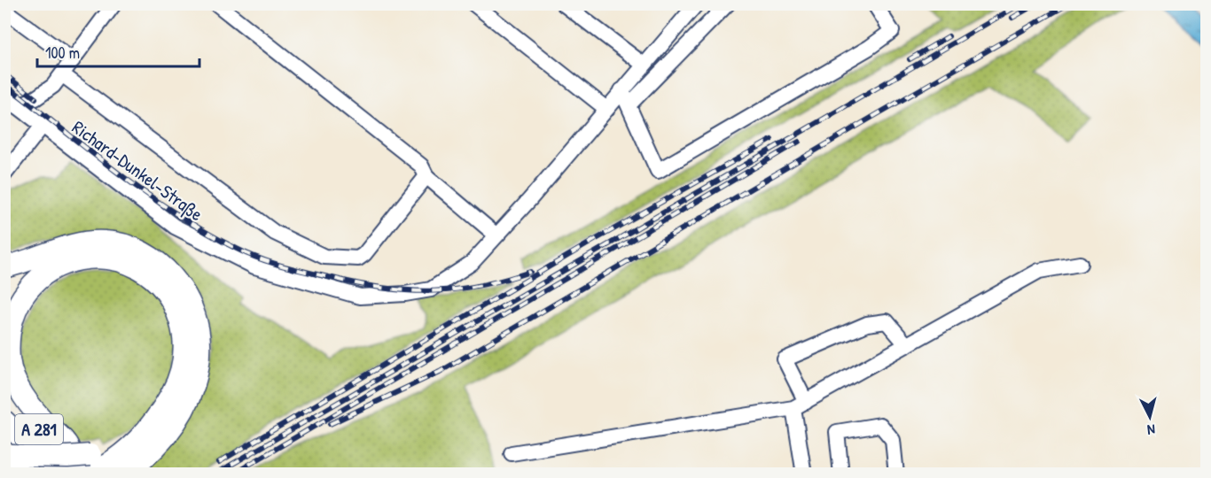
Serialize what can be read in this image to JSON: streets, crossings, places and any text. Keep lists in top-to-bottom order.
{
  "streets": {
    "highway": ["A 281"],
    "lane": ["Richard-Dunkel-Straße"]
  },
  "scale_bar": "100 m",
  "north": "bottom"
}
